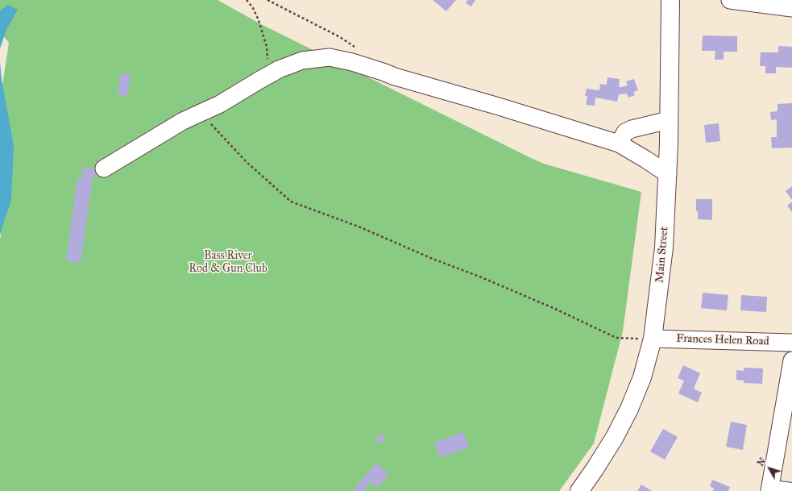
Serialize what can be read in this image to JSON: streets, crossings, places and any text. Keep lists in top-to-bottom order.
{
  "streets": {
    "main road": ["Main Street"],
    "street": ["Frances Helen Road"]
  },
  "crossings": [
    ["Main Street", "Frances Helen Road"]
  ],
  "parks": ["Bass River Rod & Gun Club"],
  "north": "top left"
}
